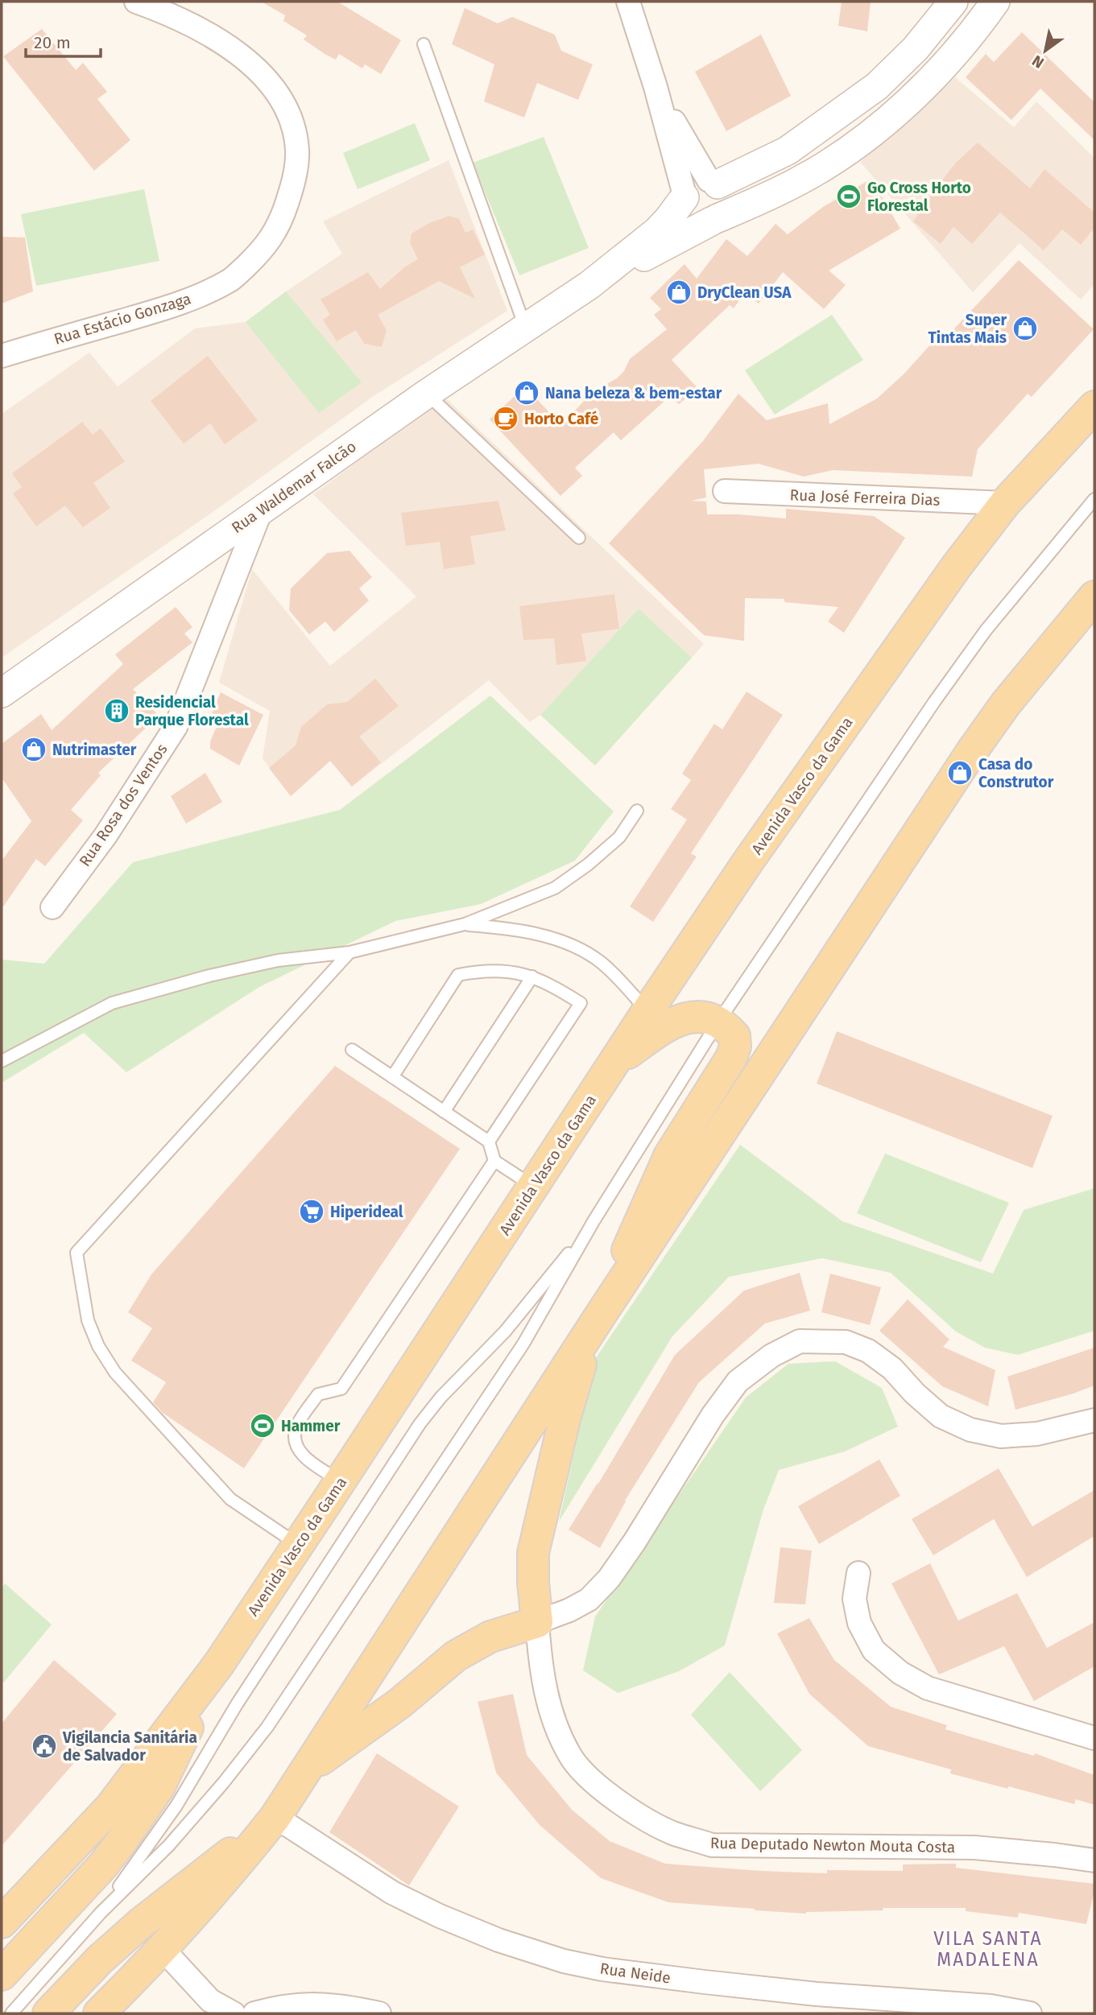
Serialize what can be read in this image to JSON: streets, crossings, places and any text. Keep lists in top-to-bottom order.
{
  "streets": {
    "main road": ["Avenida Vasco da Gama"],
    "street": [
      "Rua Estácio Gonzaga",
      "Rua Waldemar Falcão",
      "Rua José Ferreira Dias",
      "Rua Rosa dos Ventos",
      "Rua Deputado Newton Mouta Costa",
      "Rua Neide"
    ]
  },
  "crossings": [
    ["Rua Waldemar Falcão", "Rua Rosa dos Ventos"],
    ["Rua José Ferreira Dias", "Avenida Vasco da Gama"]
  ],
  "districts": ["VILA SANTA MADALENA"],
  "places": {
    "sports": ["Go Cross Horto Florestal", "Hammer"],
    "shop": [
      "DryClean USA",
      "Super Tintas Mais",
      "Nana beleza & bem-estar",
      "Nutrimaster",
      "Casa do Construtor"
    ],
    "cafe": ["Horto Café"],
    "building": ["Residencial Parque Florestal"],
    "supermarket": ["Hiperideal"],
    "public building": ["Vigilancia Sanitária de Salvador"]
  },
  "scale_bar": "20 m",
  "north": "bottom left"
}
